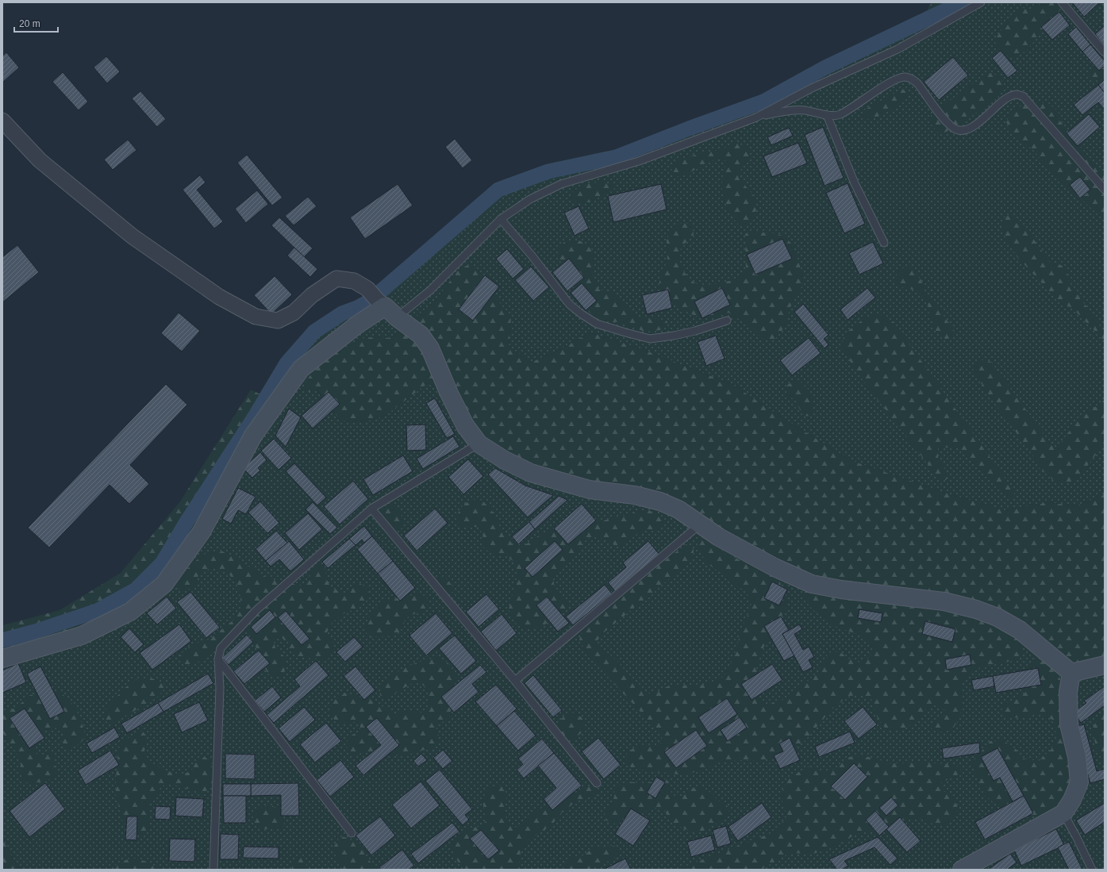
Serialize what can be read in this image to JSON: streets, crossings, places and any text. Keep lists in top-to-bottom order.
{
  "scale_bar": "20 m"
}
